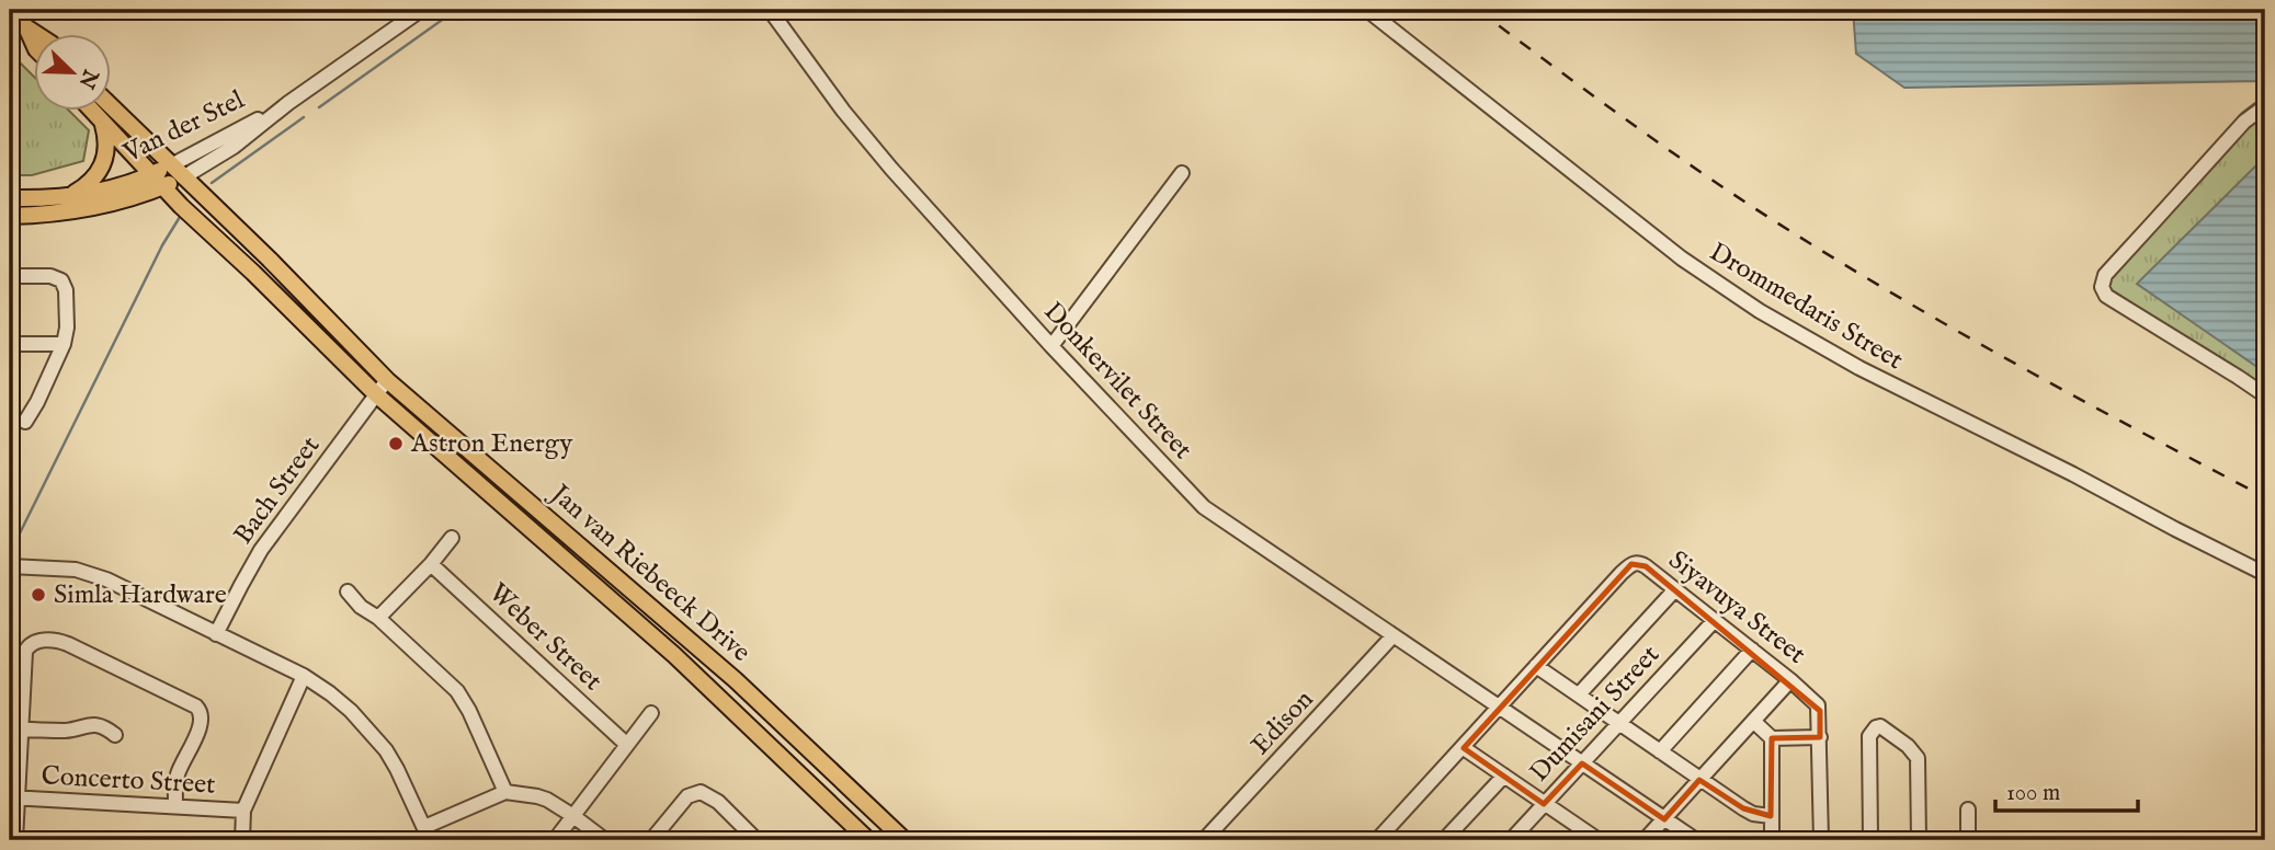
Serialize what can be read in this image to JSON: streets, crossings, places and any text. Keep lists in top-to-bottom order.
{
  "streets": {
    "main road": ["Van der Stel", "Jan van Riebeeck Drive"],
    "street": [
      "Drommedaris Street",
      "Donkervilet Street",
      "Bach Street",
      "Siyavuya Street",
      "Weber Street",
      "Dumisani Street",
      "Edison",
      "Concerto Street"
    ]
  },
  "crossings": [
    ["Van der Stel", "Jan van Riebeeck Drive"],
    ["Donkervilet Street", "Siyavuya Street"],
    ["Donkervilet Street", "Dumisani Street"],
    ["Donkervilet Street", "Edison"],
    ["Bach Street", "Jan van Riebeeck Drive"],
    ["Siyavuya Street", "Dumisani Street"]
  ],
  "places": ["Astron Energy", "Simla Hardware"],
  "scale_bar": "100 m",
  "north": "bottom right"
}
